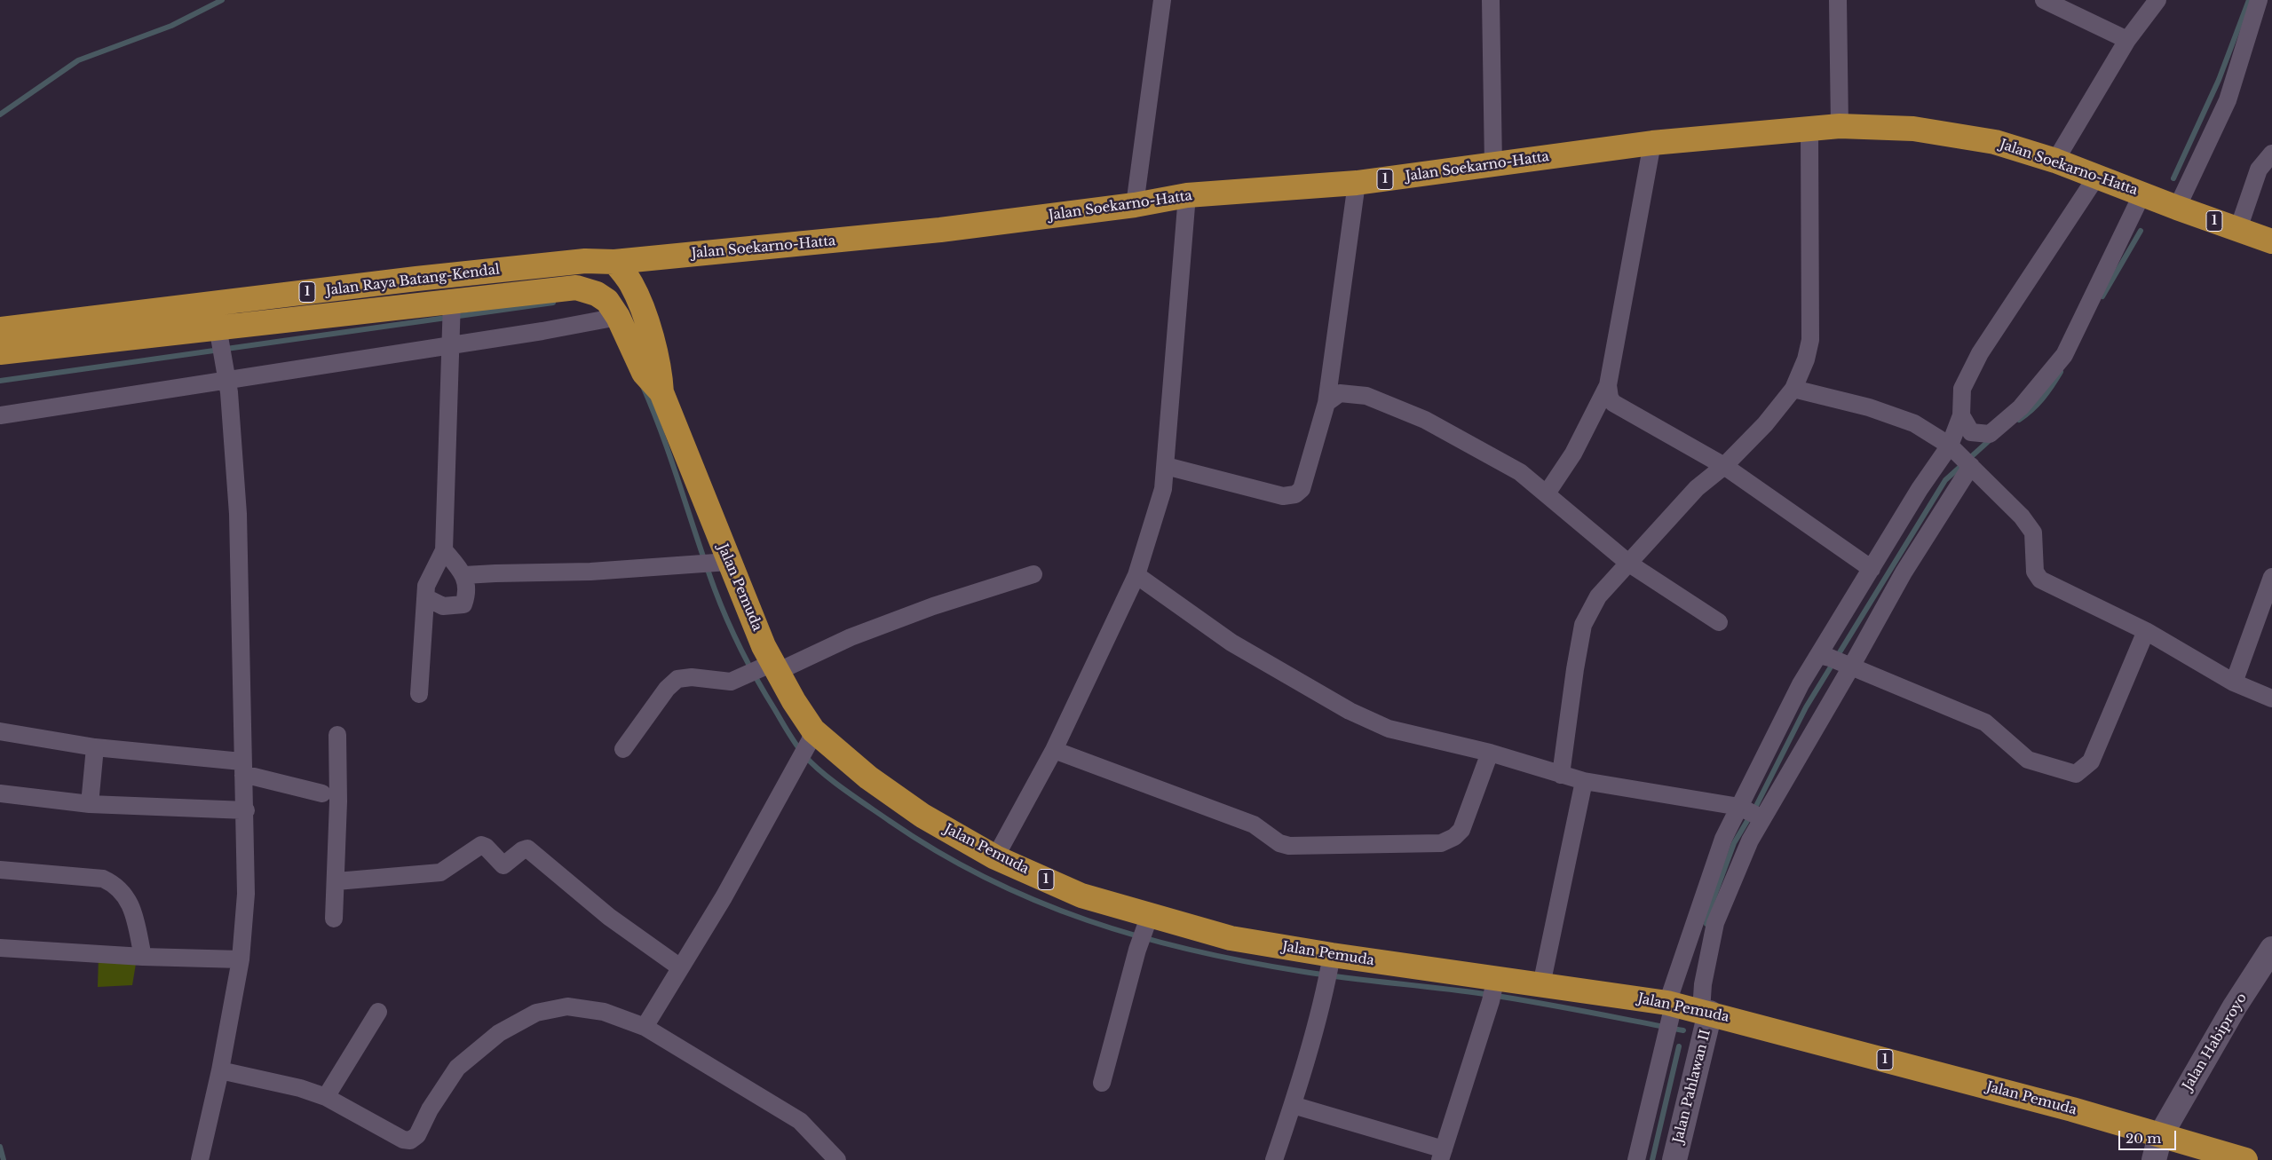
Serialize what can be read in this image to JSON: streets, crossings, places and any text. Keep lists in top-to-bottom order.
{
  "streets": {
    "highway": [
      "Jalan Soekarno-Hatta",
      "1",
      "Jalan Raya Batang-Kendal",
      "Jalan Pemuda"
    ],
    "main road": ["Jalan Habiproyo", "Jalan Pahlawan II"]
  },
  "crossings": [
    ["Jalan Soekarno-Hatta", "Jalan Raya Batang-Kendal"],
    ["Jalan Soekarno-Hatta", "Jalan Pemuda"],
    ["Jalan Raya Batang-Kendal", "Jalan Pemuda"],
    ["Jalan Pemuda", "Jalan Habiproyo"],
    ["Jalan Pemuda", "Jalan Pahlawan II"]
  ],
  "scale_bar": "20 m"
}
